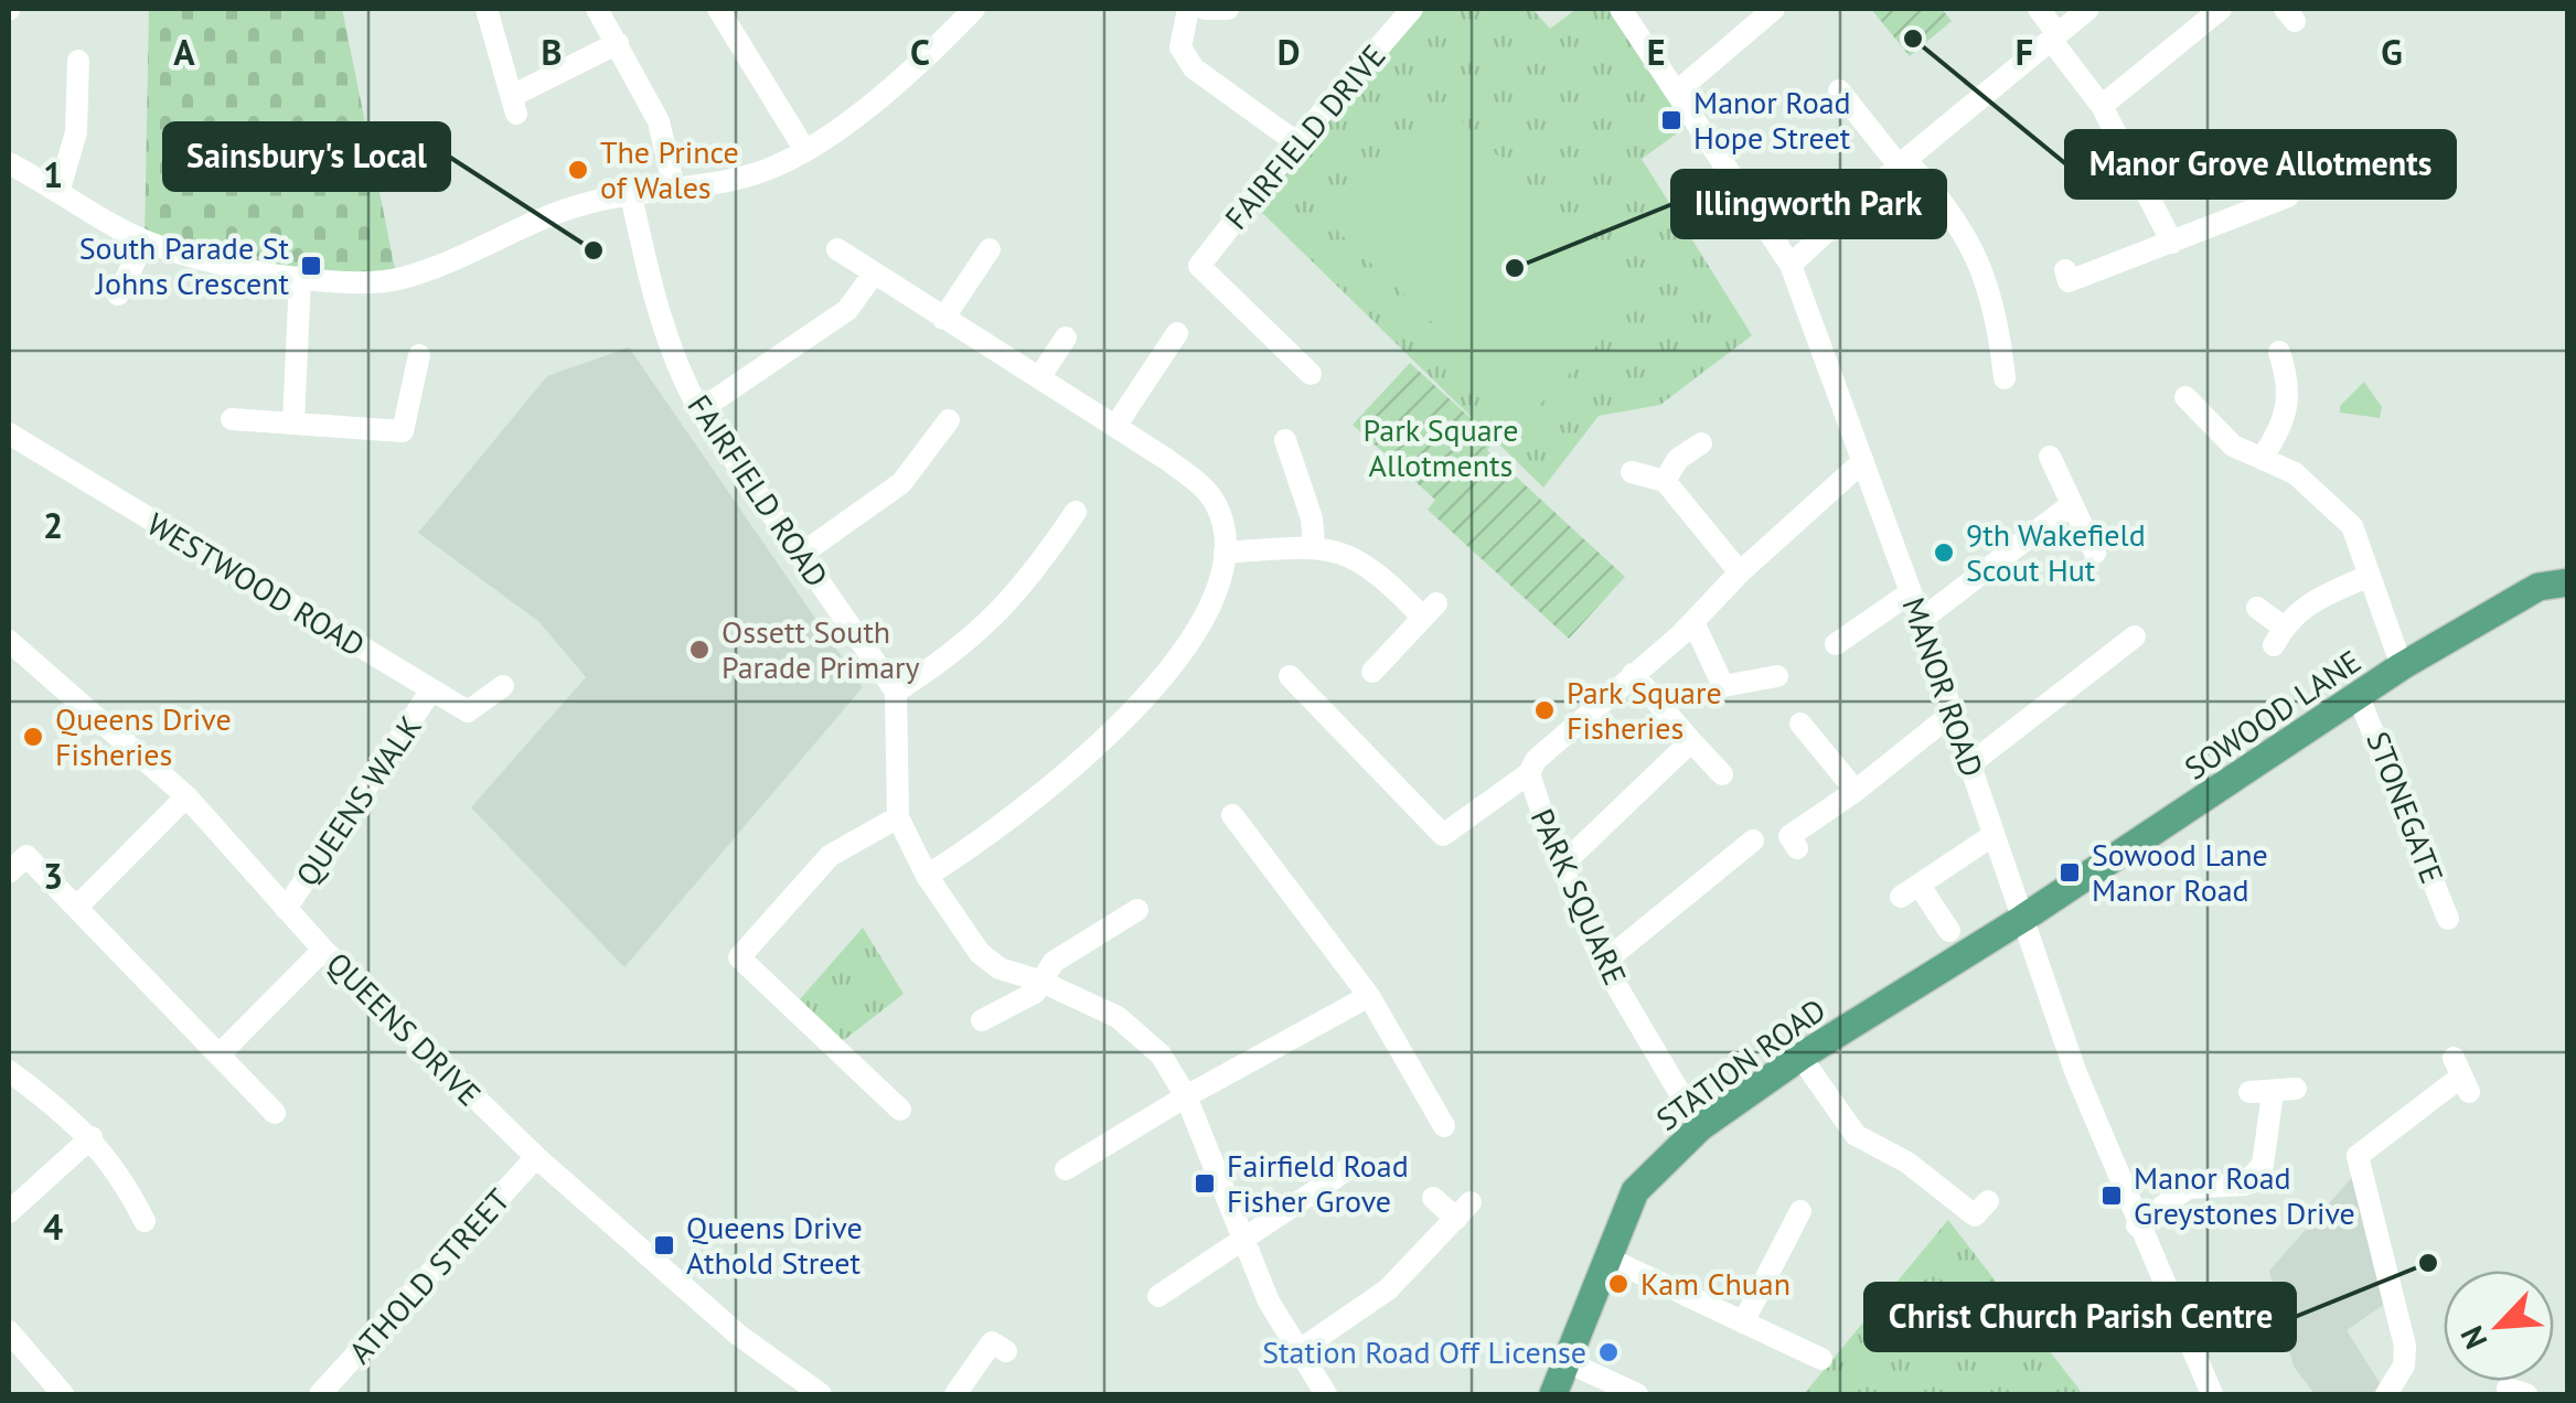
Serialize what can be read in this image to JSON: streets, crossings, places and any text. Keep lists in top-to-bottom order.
{
  "streets": {
    "main road": ["SOWOOD LANE", "STATION ROAD"],
    "street": [
      "FAIRFIELD DRIVE",
      "FAIRFIELD ROAD",
      "WESTWOOD ROAD",
      "MANOR ROAD",
      "QUEENS WALK",
      "STONEGATE",
      "PARK SQUARE",
      "QUEENS DRIVE",
      "ATHOLD STREET"
    ]
  },
  "crossings": [
    ["WESTWOOD ROAD", "QUEENS WALK"],
    ["MANOR ROAD", "SOWOOD LANE"],
    ["MANOR ROAD", "PARK SQUARE"],
    ["MANOR ROAD", "STATION ROAD"],
    ["SOWOOD LANE", "STONEGATE"],
    ["SOWOOD LANE", "STATION ROAD"],
    ["QUEENS WALK", "QUEENS DRIVE"],
    ["PARK SQUARE", "STATION ROAD"],
    ["QUEENS DRIVE", "ATHOLD STREET"]
  ],
  "parks": ["Park Square Allotments"],
  "places": {
    "other": [
      "Manor Grove Allotments",
      "The Prince of Wales",
      "Sainsbury's Local",
      "Illingworth Park",
      "9th Wakefield Scout Hut",
      "Ossett South Parade Primary",
      "Park Square Fisheries",
      "Queens Drive Fisheries",
      "Christ Church Parish Centre",
      "Kam Chuan",
      "Station Road Off License"
    ],
    "transit": [
      "Manor Road Hope Street",
      "South Parade St Johns Crescent",
      "Sowood Lane Manor Road",
      "Fairfield Road Fisher Grove",
      "Manor Road Greystones Drive",
      "Queens Drive Athold Street"
    ]
  },
  "north": "bottom left",
  "grid": {
    "columns": [
      "A",
      "B",
      "C",
      "D",
      "E",
      "F",
      "G"
    ],
    "rows": [
      "1",
      "2",
      "3",
      "4"
    ]
  }
}
